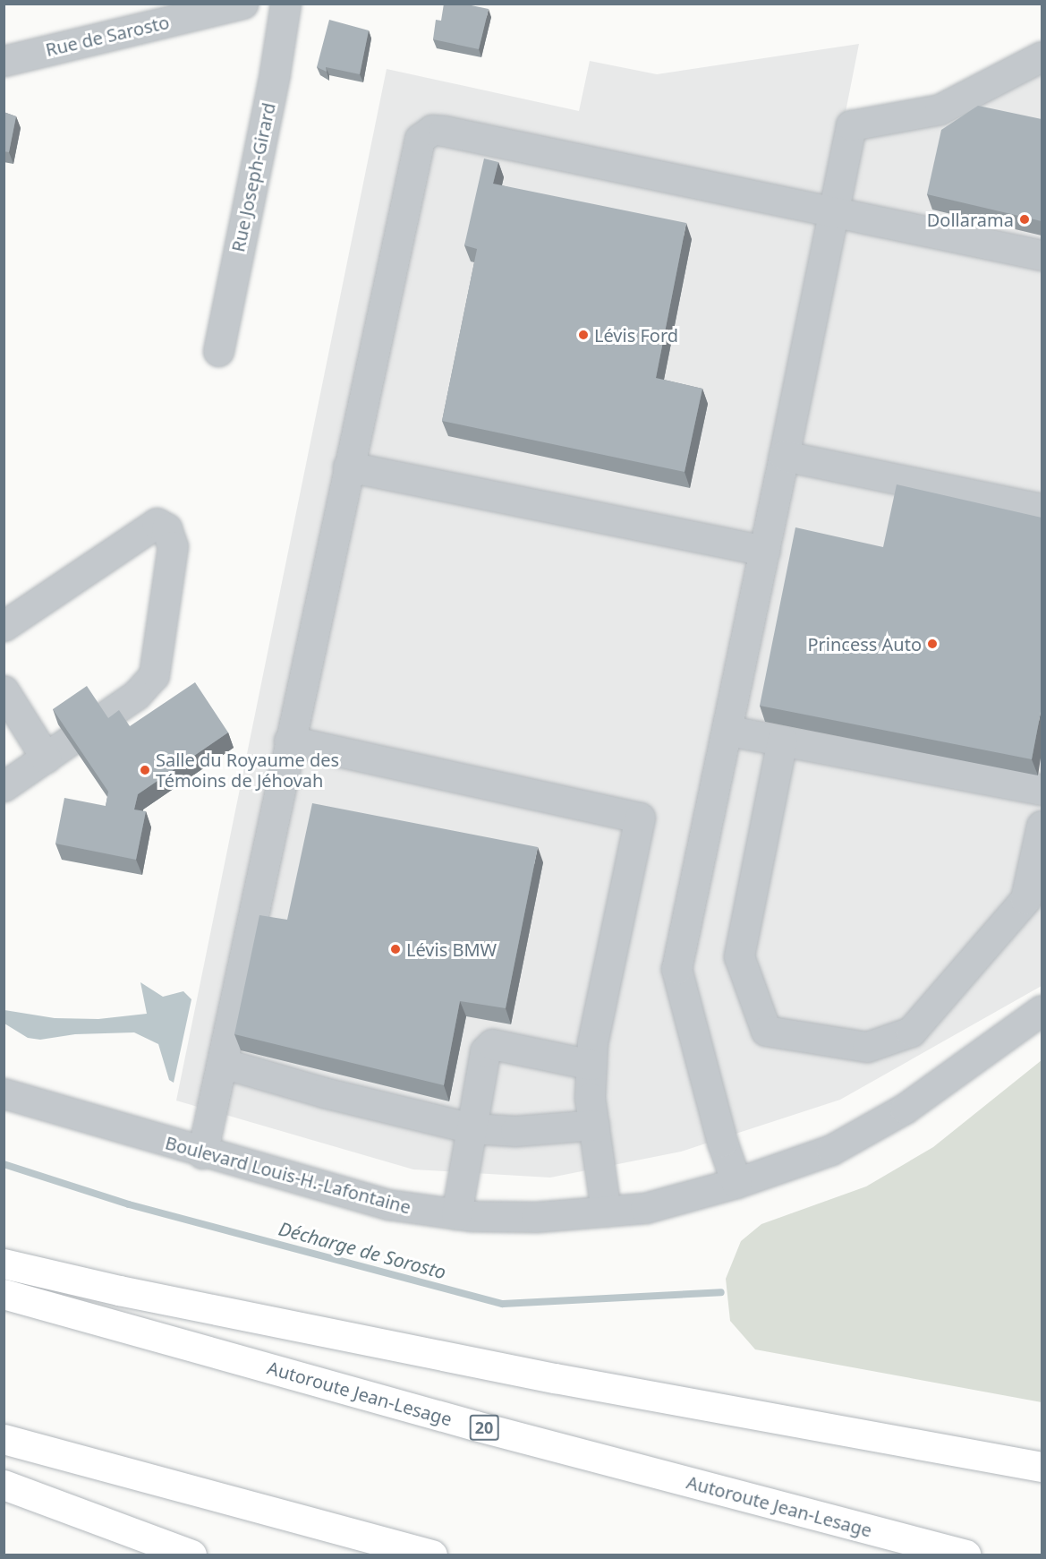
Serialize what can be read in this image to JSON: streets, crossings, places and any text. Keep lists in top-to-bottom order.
{
  "streets": {
    "highway": ["Autoroute Jean-Lesage", "20"],
    "street": ["Rue de Sarosto", "Rue Joseph-Girard", "Boulevard Louis-H.-Lafontaine"]
  },
  "water": ["Décharge de Sorosto"],
  "places": [
    "Dollarama",
    "Lévis Ford",
    "Princess Auto",
    "Salle du Royaume des Témoins de Jéhovah",
    "Lévis BMW"
  ]
}
